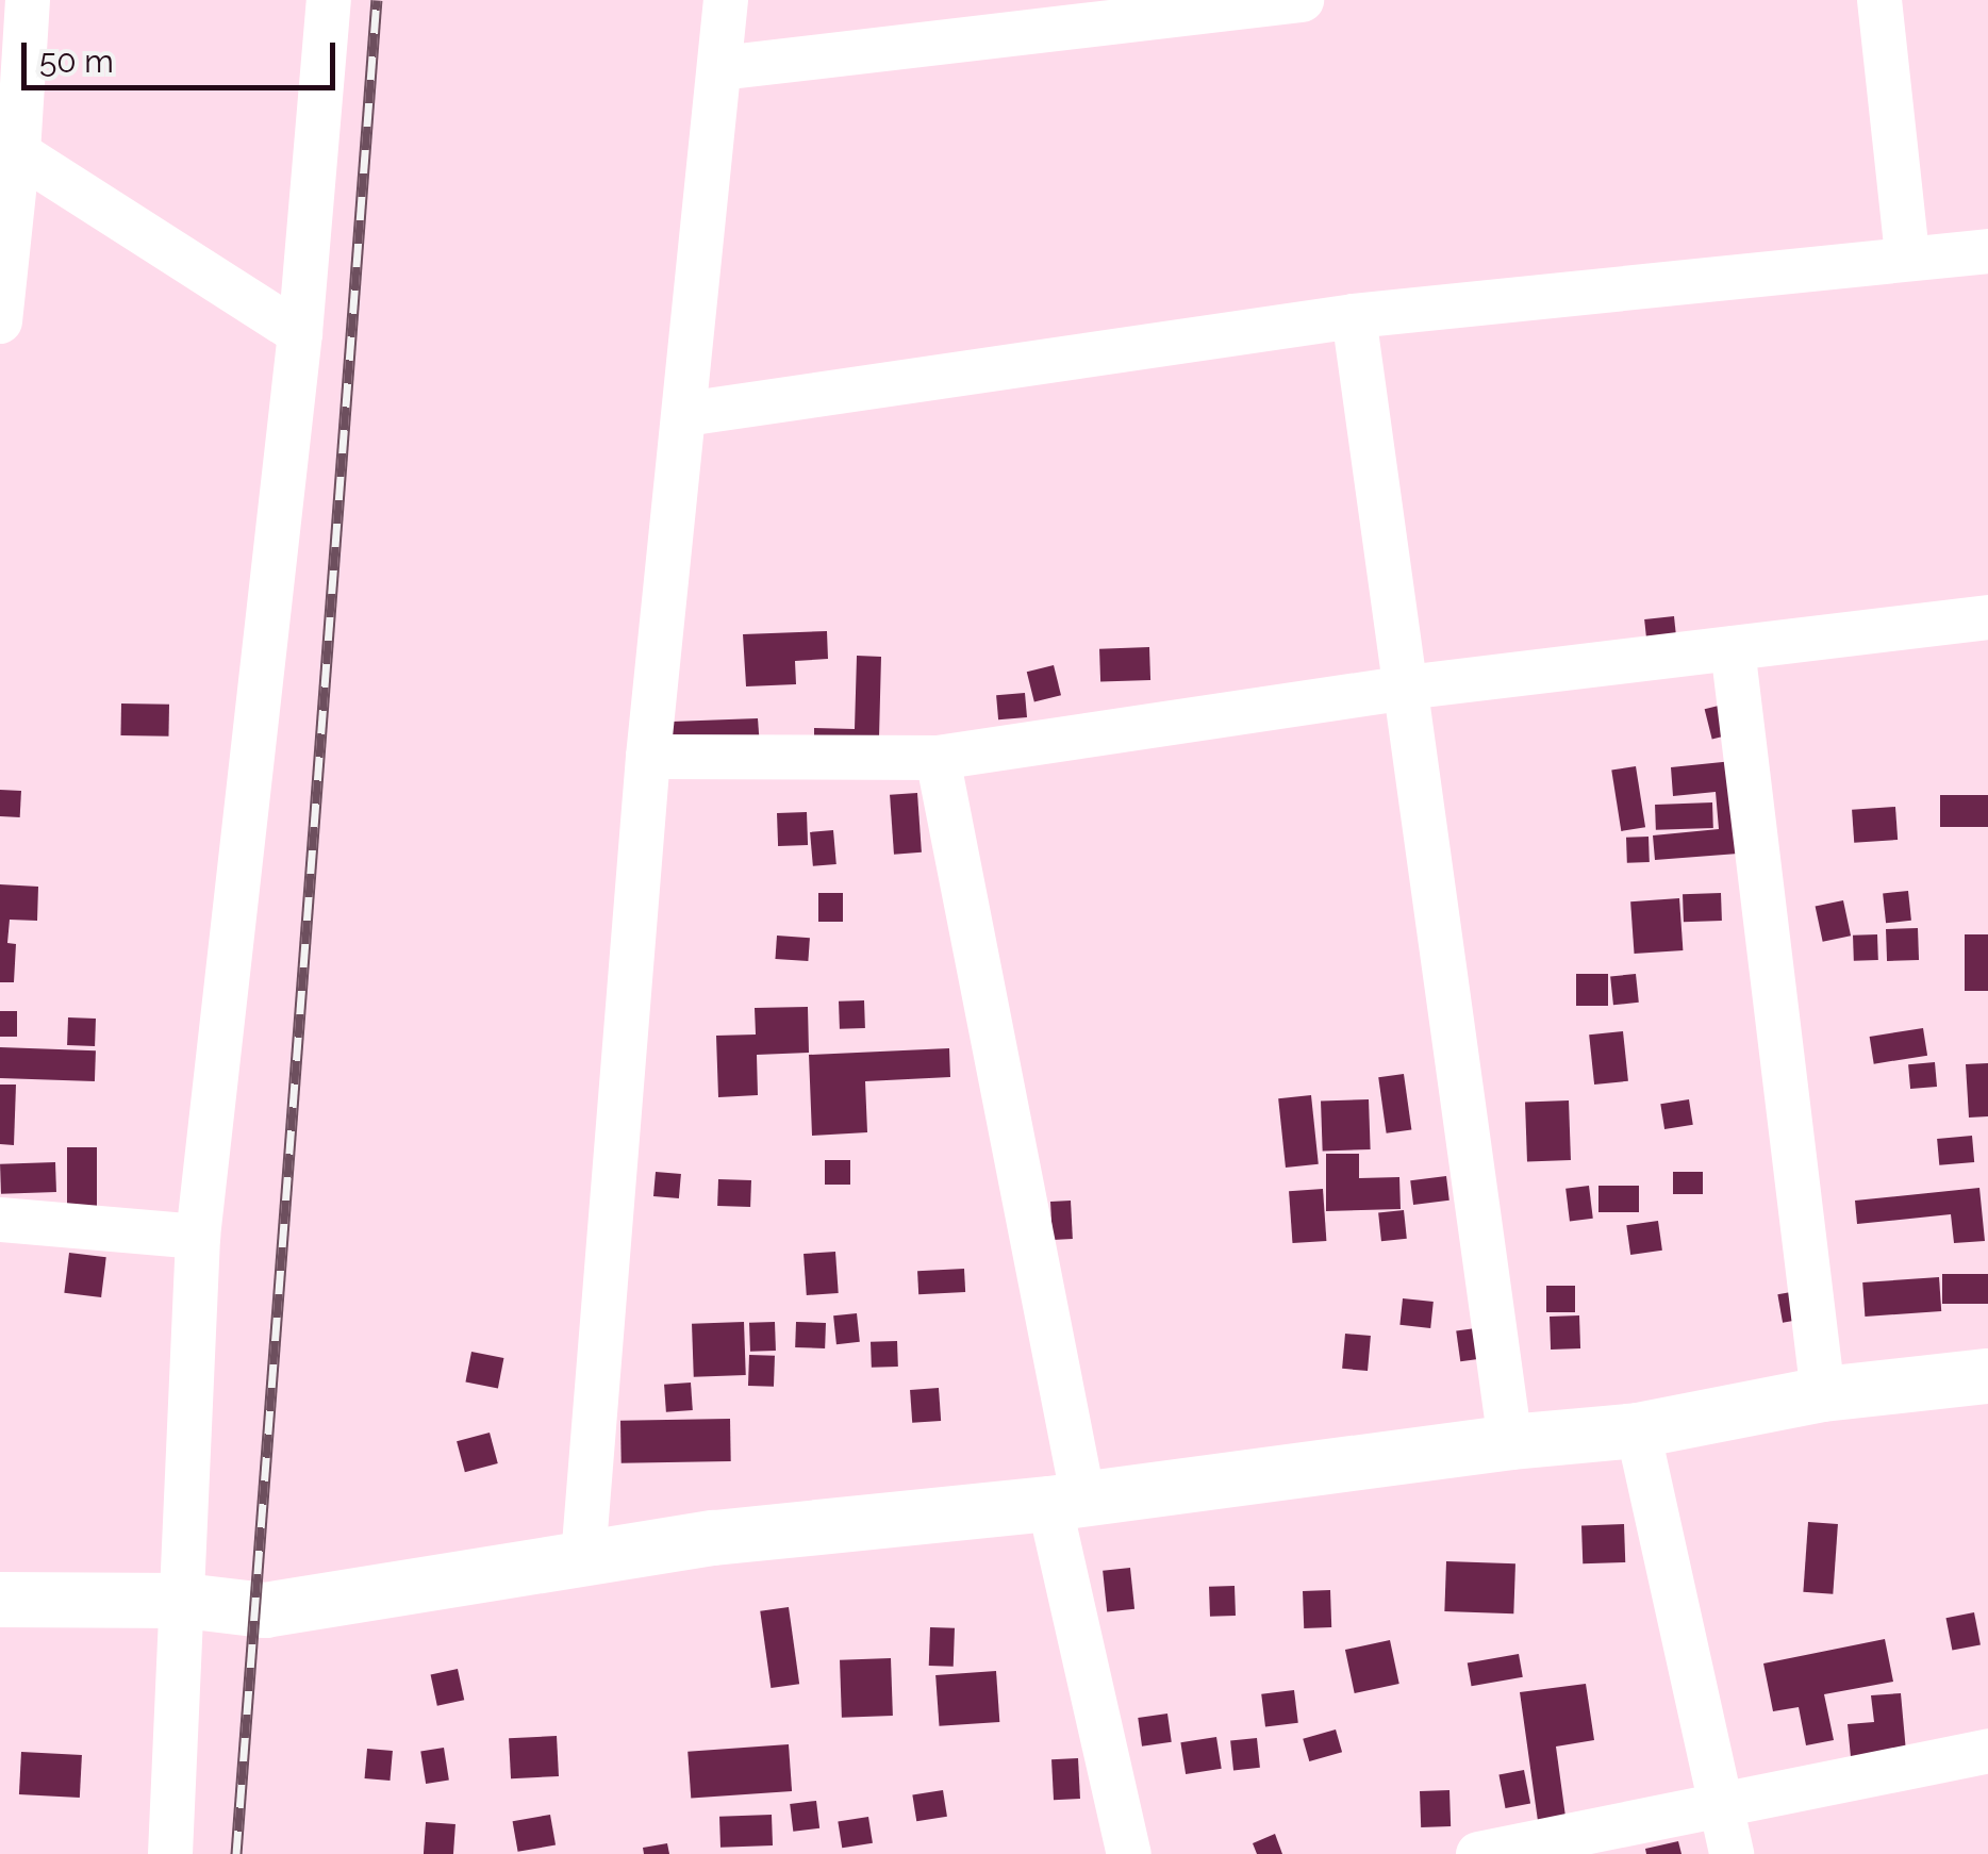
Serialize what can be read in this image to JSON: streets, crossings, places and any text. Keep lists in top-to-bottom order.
{
  "scale_bar": "50 m"
}
